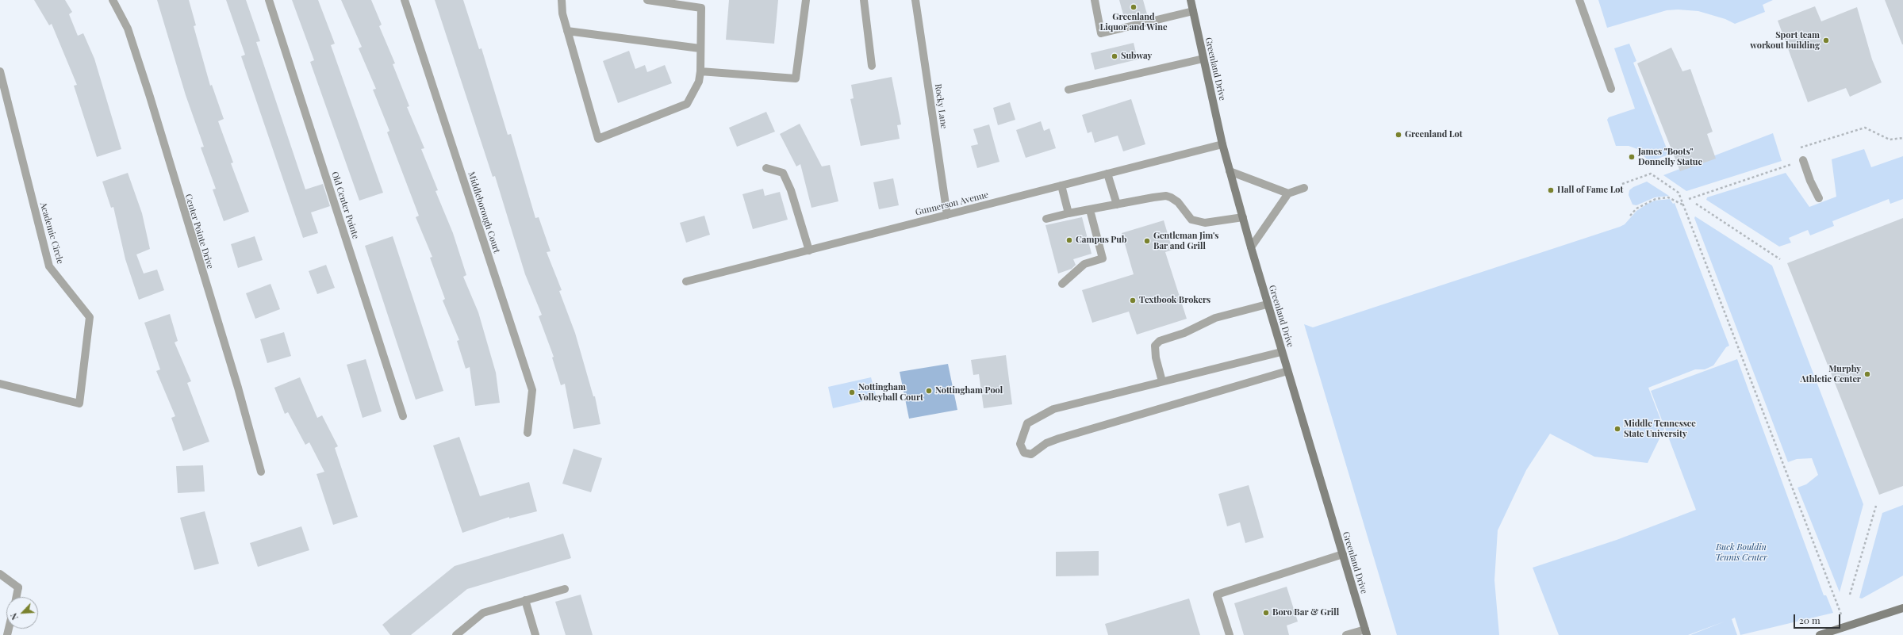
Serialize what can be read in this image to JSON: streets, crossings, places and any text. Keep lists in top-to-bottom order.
{
  "streets": {
    "street": [
      "Greenland Drive",
      "Rocky Lane",
      "Gunnerson Avenue",
      "Old Center Pointe",
      "Middleborough Court",
      "Center Pointe Drive",
      "Academic Circle"
    ]
  },
  "crossings": [
    ["Greenland Drive", "Gunnerson Avenue"],
    ["Rocky Lane", "Gunnerson Avenue"]
  ],
  "parks": ["Buck Bouldin Tennis Center"],
  "places": [
    "Greenland Liquor and Wine",
    "Sport team workout building",
    "Subway",
    "Greenland Lot",
    "James \"Boots\" Donnelly Statue",
    "Hall of Fame Lot",
    "Campus Pub",
    "Gentleman Jim's Bar and Grill",
    "Textbook Brokers",
    "Murphy Athletic Center",
    "Nottingham Pool",
    "Nottingham Volleyball Court",
    "Middle Tennessee State University",
    "Boro Bar & Grill"
  ],
  "scale_bar": "20 m",
  "north": "bottom left"
}
